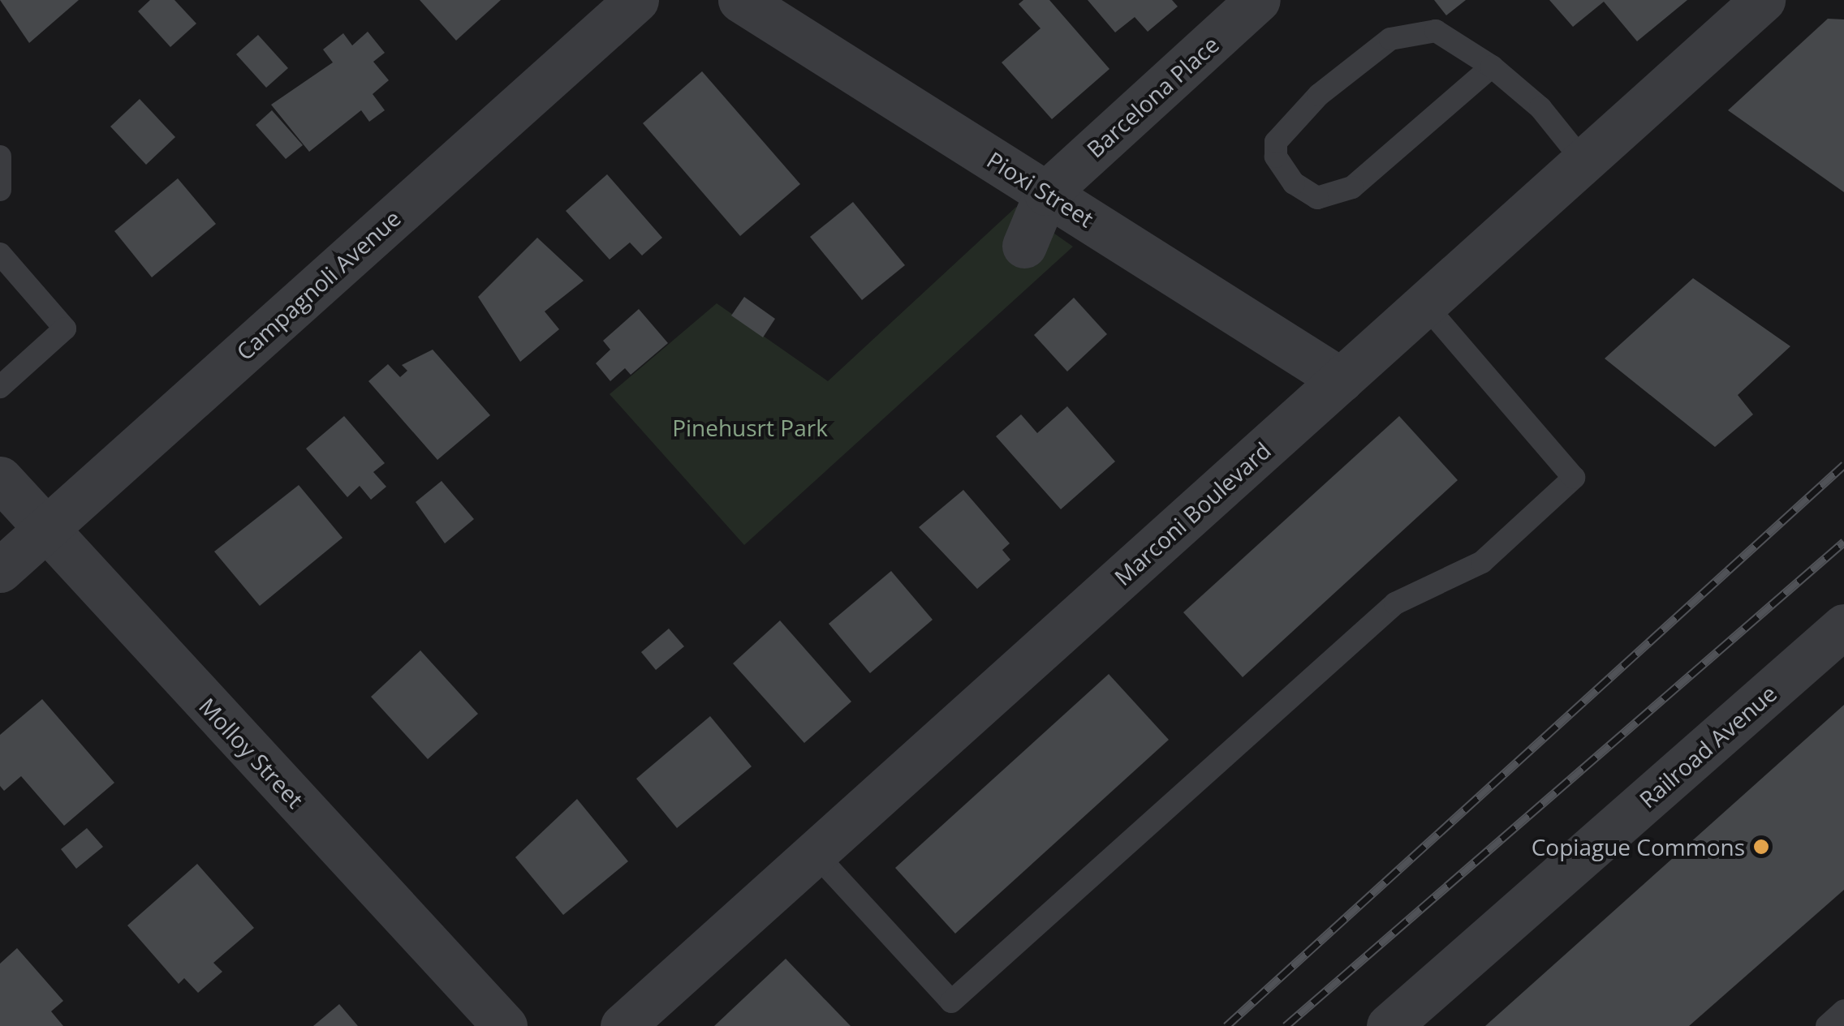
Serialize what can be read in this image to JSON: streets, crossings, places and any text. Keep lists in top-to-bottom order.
{
  "streets": {
    "street": [
      "Barcelona Place",
      "Pioxi Street",
      "Campagnoli Avenue",
      "Marconi Boulevard",
      "Railroad Avenue",
      "Molloy Street"
    ]
  },
  "crossings": [
    ["Barcelona Place", "Pioxi Street"],
    ["Pioxi Street", "Marconi Boulevard"],
    ["Campagnoli Avenue", "Molloy Street"]
  ],
  "parks": ["Pinehusrt Park"],
  "places": ["Copiague Commons"]
}
